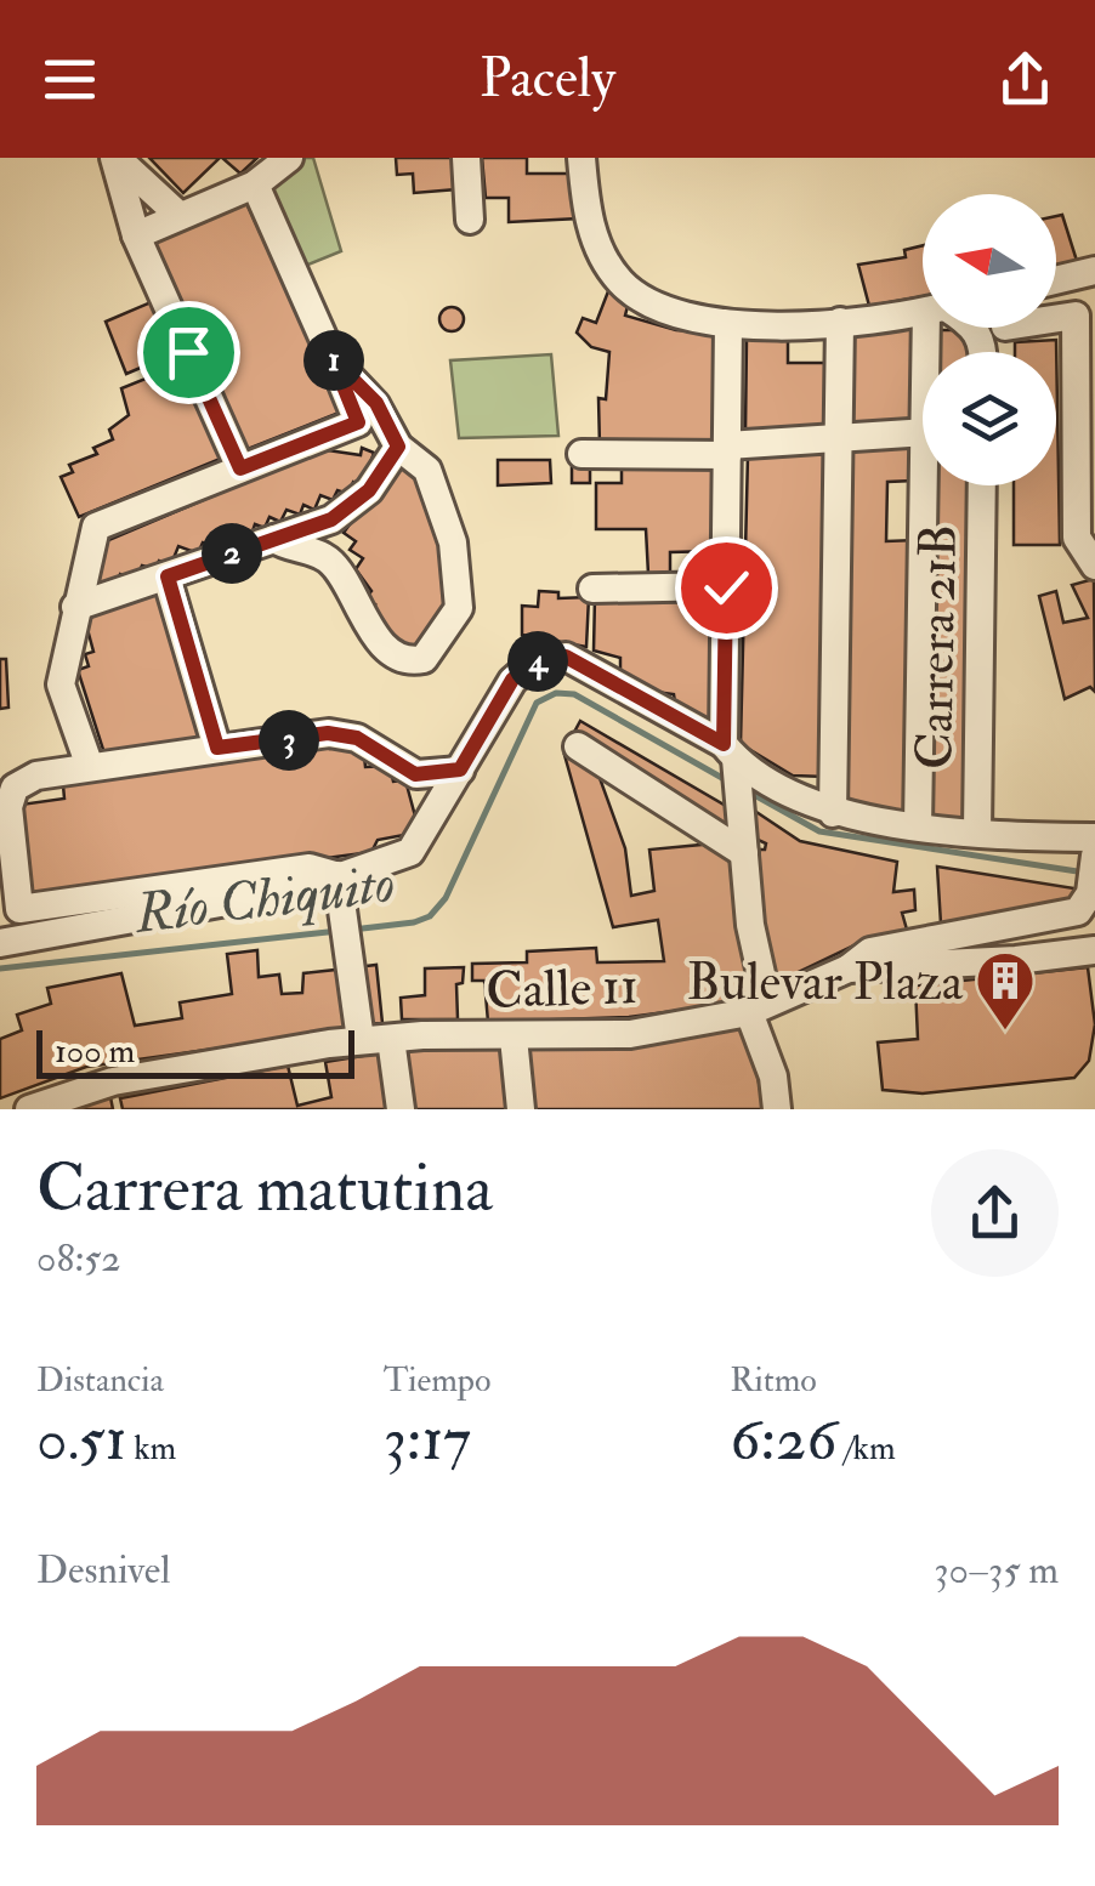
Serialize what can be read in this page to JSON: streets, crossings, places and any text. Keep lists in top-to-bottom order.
{
  "streets": {
    "street": ["Carrera 21B", "Calle 11"]
  },
  "water": ["Río Chiquito"],
  "places": {
    "building": ["Bulevar Plaza"]
  },
  "scale_bar": "100 m",
  "north": "left",
  "page": {
    "header": "Pacely",
    "pins": [
      "1",
      "2",
      "4",
      "3"
    ],
    "scale": "100 m",
    "heading": ["Carrera matutina", "08:52"],
    "stats": [
      ["Distancia", "0.51 km"],
      ["Tiempo", "3:17"],
      ["Ritmo", "6:26 /km"]
    ],
    "chart": ["Desnivel", "30–35 m"]
  }
}
